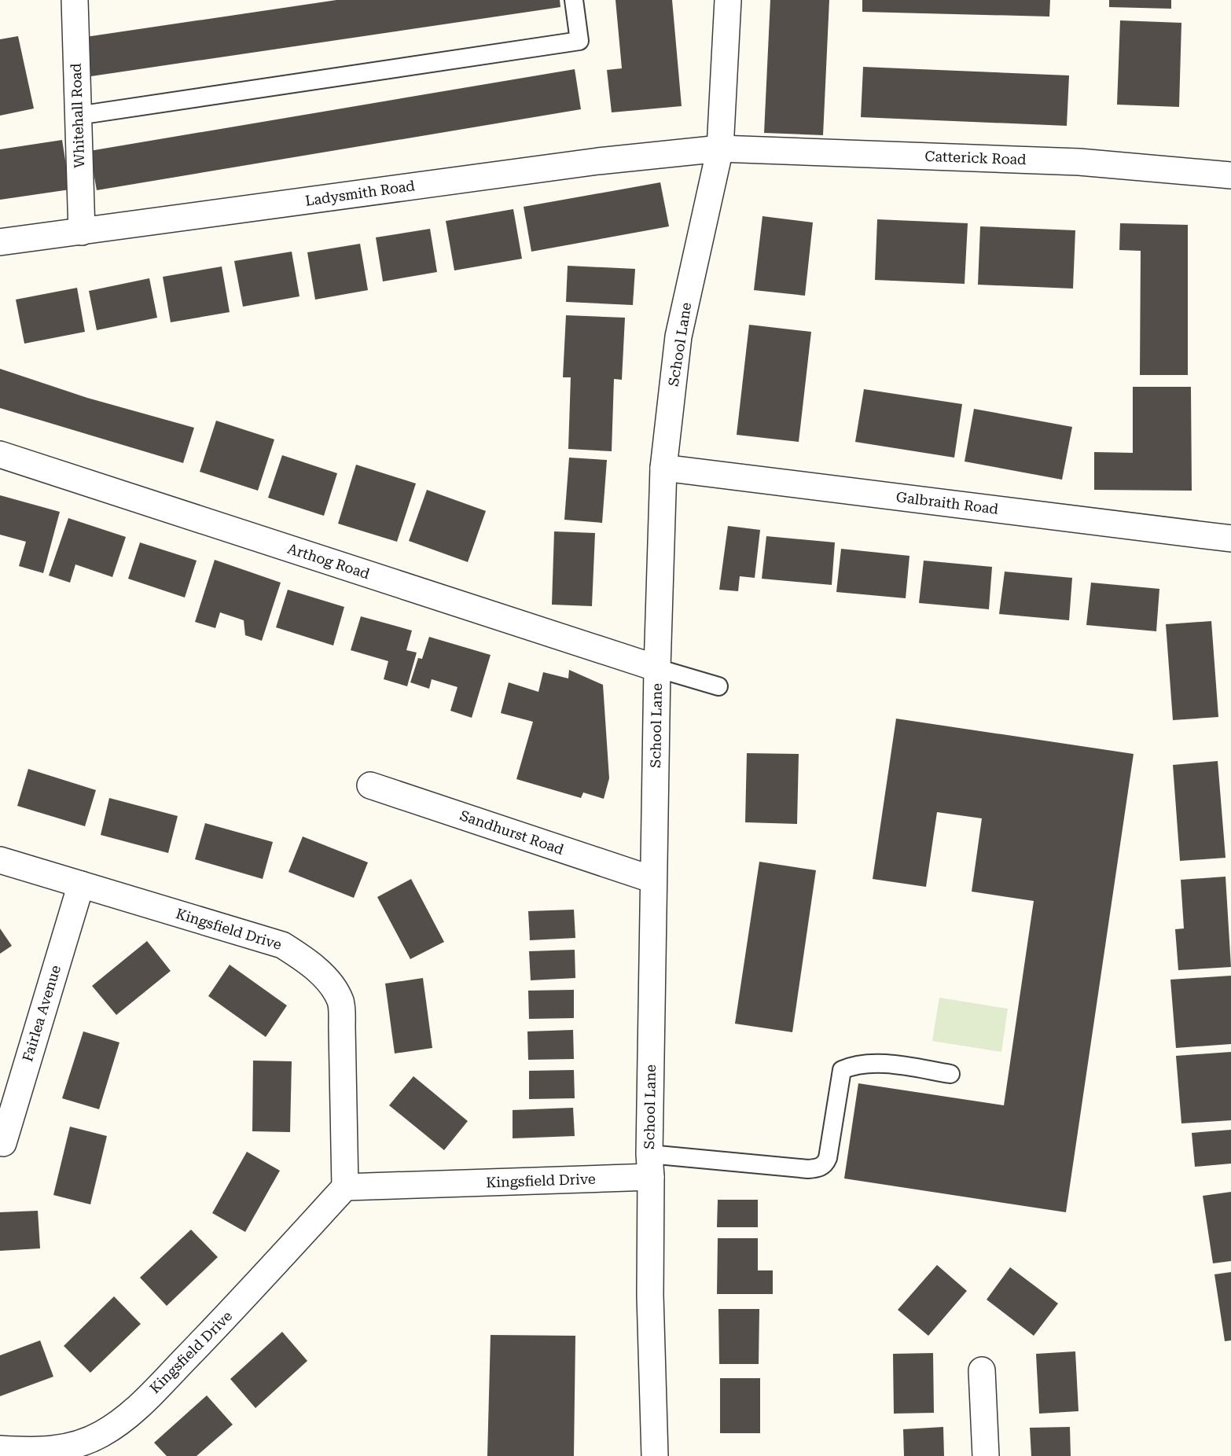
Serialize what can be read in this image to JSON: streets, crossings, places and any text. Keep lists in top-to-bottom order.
{
  "streets": {
    "street": [
      "Whitehall Road",
      "Catterick Road",
      "Ladysmith Road",
      "School Lane",
      "Galbraith Road",
      "Arthog Road",
      "Sandhurst Road",
      "Kingsfield Drive",
      "Fairlea Avenue"
    ]
  },
  "crossings": [
    ["Whitehall Road", "Ladysmith Road"],
    ["Catterick Road", "Ladysmith Road"],
    ["Catterick Road", "School Lane"],
    ["Ladysmith Road", "School Lane"],
    ["School Lane", "Galbraith Road"],
    ["School Lane", "Arthog Road"],
    ["School Lane", "Sandhurst Road"],
    ["School Lane", "Kingsfield Drive"],
    ["Kingsfield Drive", "Fairlea Avenue"]
  ]
}
